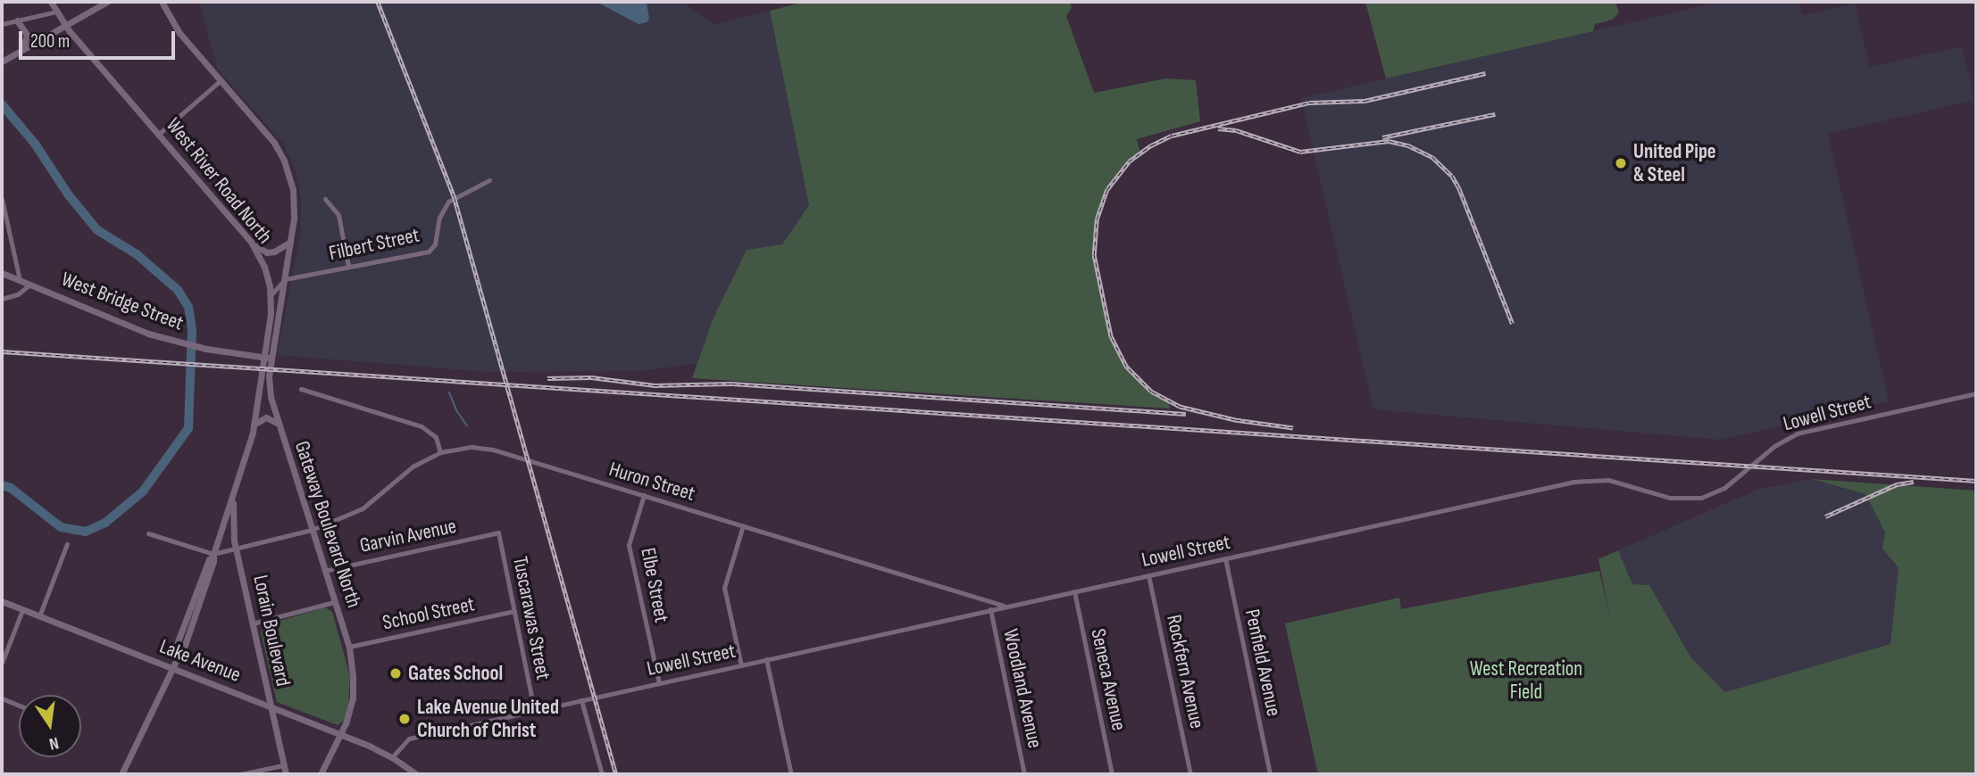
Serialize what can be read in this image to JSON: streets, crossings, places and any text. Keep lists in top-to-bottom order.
{
  "streets": {
    "main road": [
      "West River Road North",
      "West Bridge Street",
      "Gateway Boulevard North",
      "Lorain Boulevard",
      "Lake Avenue"
    ],
    "street": [
      "Filbert Street",
      "Lowell Street",
      "Huron Street",
      "Garvin Avenue",
      "Elbe Street",
      "School Street",
      "Tuscarawas Street",
      "Penfield Avenue",
      "Rockfern Avenue",
      "Seneca Avenue",
      "Woodland Avenue"
    ]
  },
  "crossings": [
    ["West River Road North", "West Bridge Street"],
    ["West River Road North", "Huron Street"],
    ["West River Road North", "Gateway Boulevard North"],
    ["West River Road North", "Lorain Boulevard"],
    ["West River Road North", "Lake Avenue"],
    ["Filbert Street", "Gateway Boulevard North"],
    ["West Bridge Street", "Gateway Boulevard North"],
    ["Lowell Street", "Huron Street"],
    ["Lowell Street", "Elbe Street"],
    ["Lowell Street", "Tuscarawas Street"],
    ["Lowell Street", "Lake Avenue"],
    ["Lowell Street", "Penfield Avenue"],
    ["Lowell Street", "Rockfern Avenue"],
    ["Lowell Street", "Seneca Avenue"],
    ["Lowell Street", "Woodland Avenue"],
    ["Huron Street", "Gateway Boulevard North"],
    ["Huron Street", "Elbe Street"],
    ["Huron Street", "Lorain Boulevard"],
    ["Gateway Boulevard North", "Garvin Avenue"],
    ["Gateway Boulevard North", "School Street"],
    ["Gateway Boulevard North", "Lake Avenue"],
    ["Garvin Avenue", "Tuscarawas Street"],
    ["School Street", "Tuscarawas Street"],
    ["Lorain Boulevard", "Lake Avenue"]
  ],
  "parks": ["West Recreation Field"],
  "places": ["United Pipe & Steel", "Gates School", "Lake Avenue United Church of Christ"],
  "scale_bar": "200 m",
  "north": "bottom"
}
